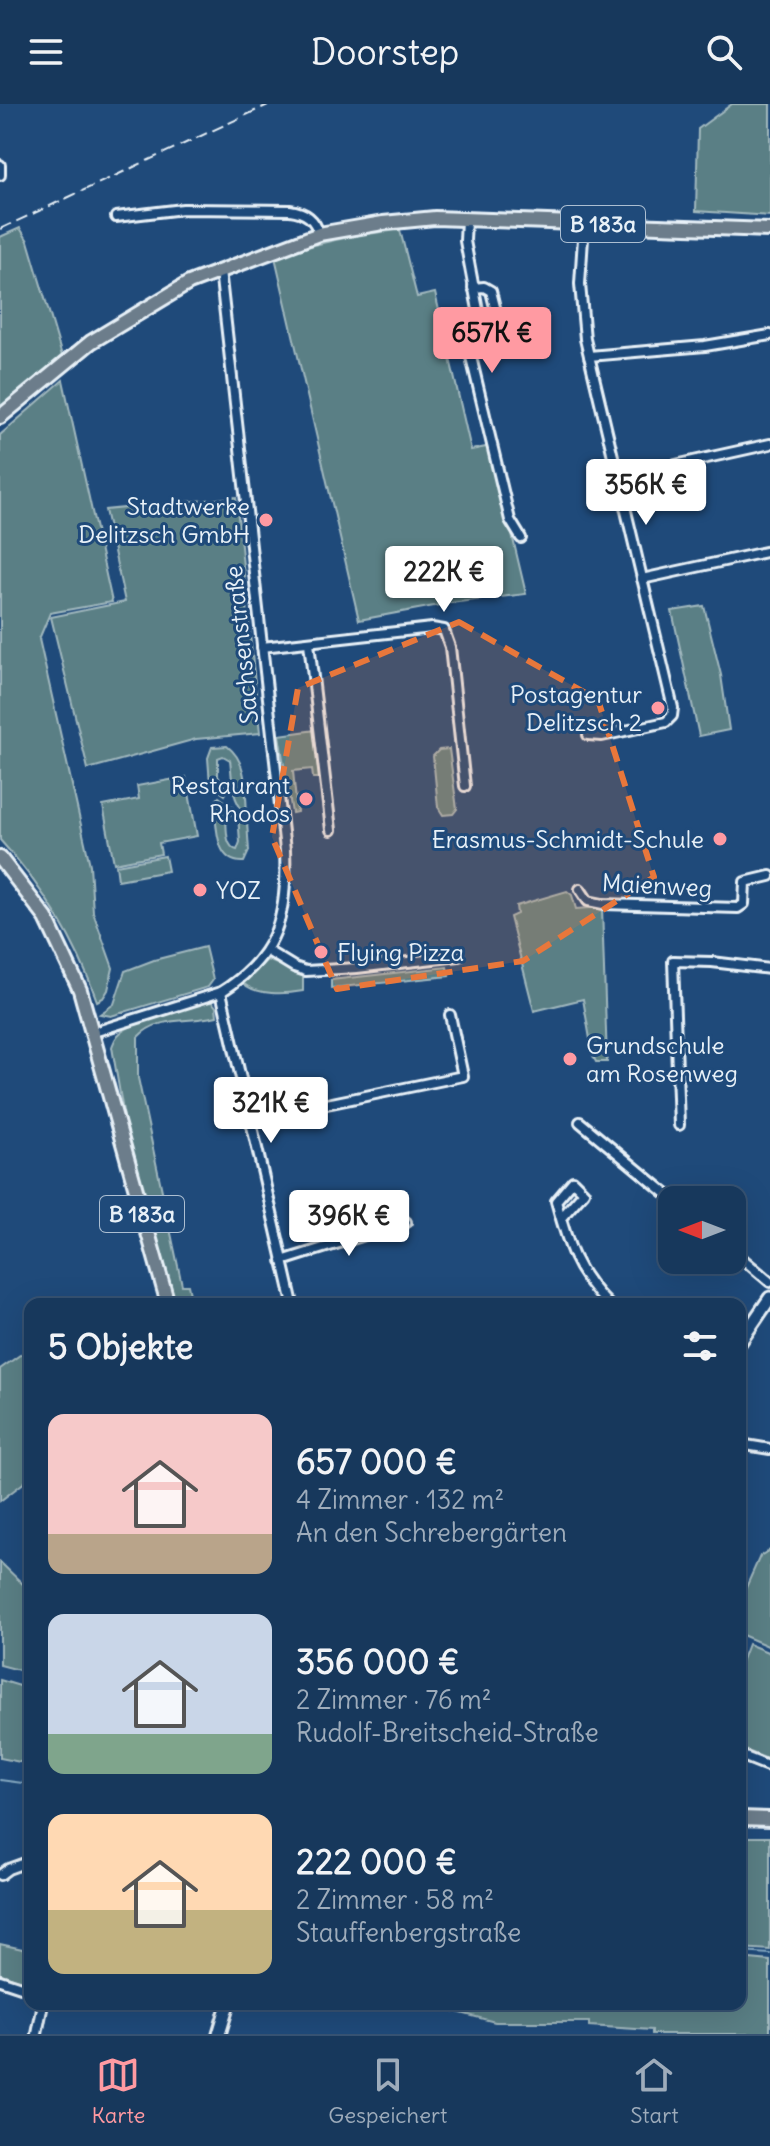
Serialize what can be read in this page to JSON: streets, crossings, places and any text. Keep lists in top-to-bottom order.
{
  "streets": {
    "main road": ["B 183a"],
    "street": ["Sachsenstraße", "Maienweg"]
  },
  "crossings": [
    ["B 183a", "Sachsenstraße"]
  ],
  "places": [
    "Stadtwerke Delitzsch GmbH",
    "Postagentur Delitzsch 2",
    "Restaurant Rhodos",
    "Erasmus-Schmidt-Schule",
    "YOZ",
    "Flying Pizza",
    "Grundschule am Rosenweg"
  ],
  "north": "left",
  "page": {
    "header": "Doorstep",
    "price": [
      "657K €",
      "356K €",
      "222K €",
      "321K €",
      "396K €"
    ],
    "heading": "5 Objekte",
    "list": [
      {
        "name": "657 000 €",
        "note": "4 Zimmer · 132 m² · An den Schrebergärten"
      },
      {
        "name": "356 000 €",
        "note": "2 Zimmer · 76 m² · Rudolf-Breitscheid-Straße"
      },
      {
        "name": "222 000 €",
        "note": "2 Zimmer · 58 m² · Stauffenbergstraße"
      }
    ],
    "tabs": ["Karte", "Gespeichert", "Start"]
  }
}
